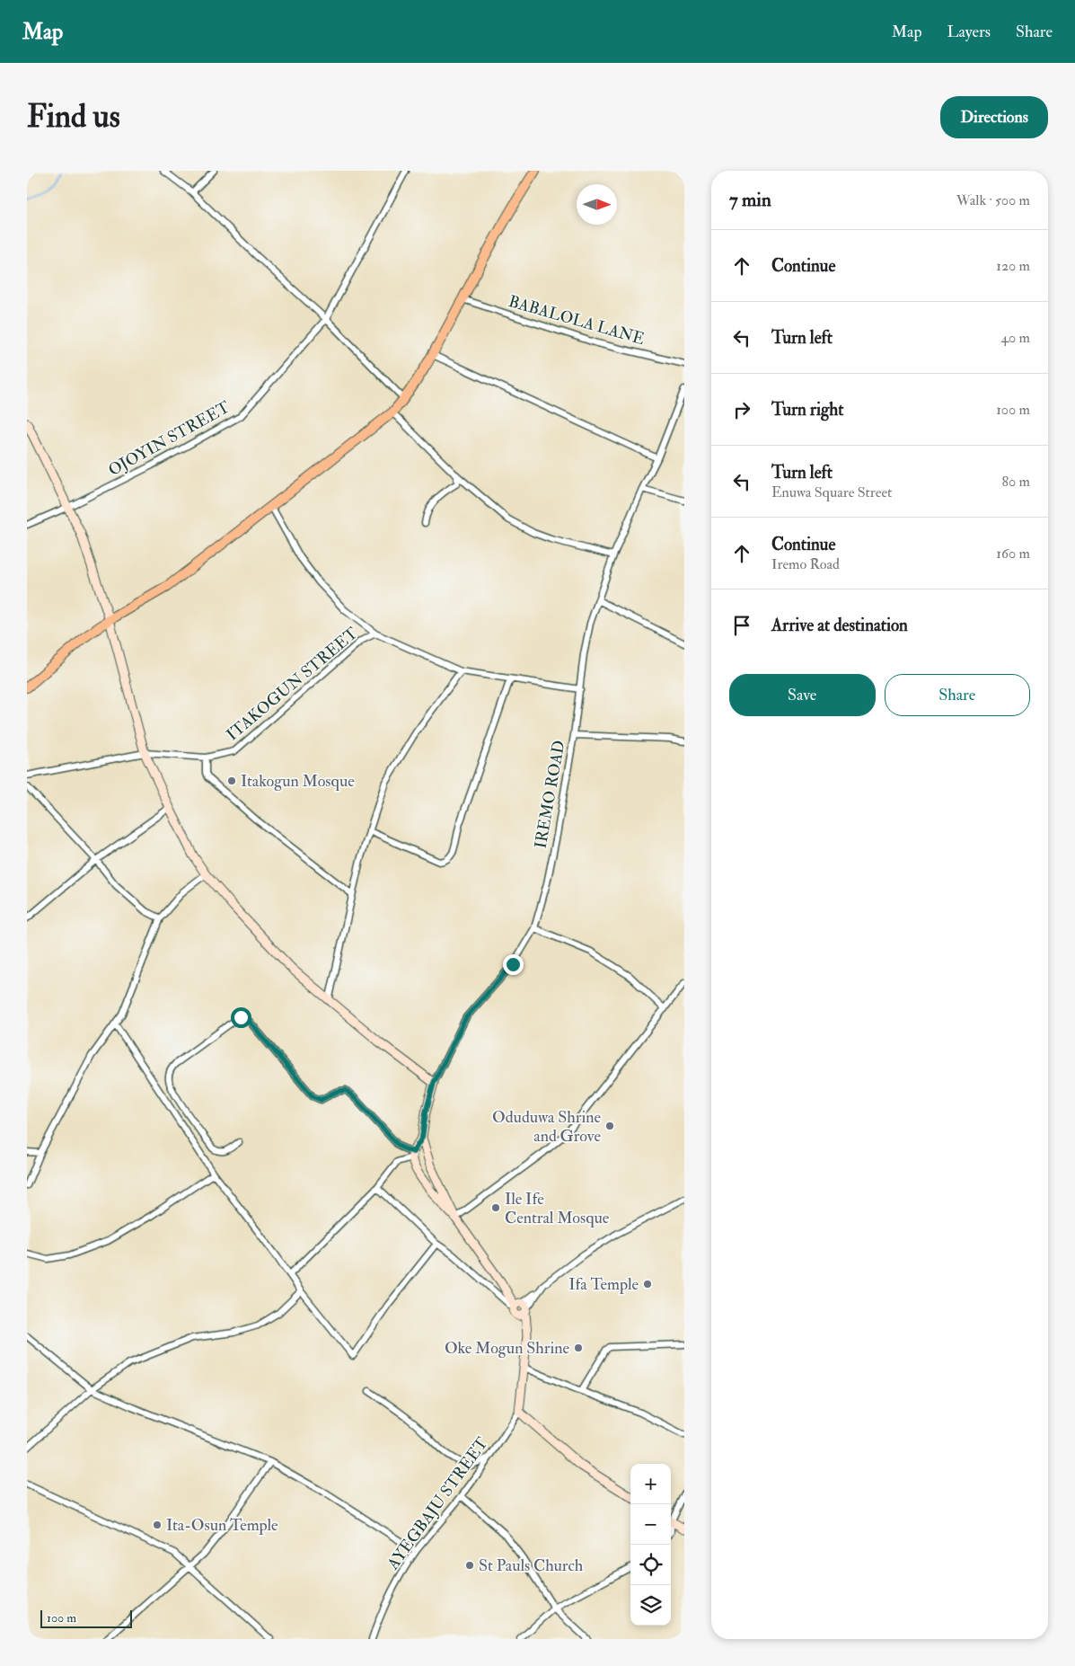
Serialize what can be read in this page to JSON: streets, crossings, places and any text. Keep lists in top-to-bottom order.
{
  "streets": {
    "street": [
      "BABALOLA LANE",
      "OJOYIN STREET",
      "ITAKOGUN STREET",
      "IREMO ROAD",
      "AYEGBAJU STREET"
    ]
  },
  "places": [
    "Itakogun Mosque",
    "Oduduwa Shrine and Grove",
    "Ile Ife Central Mosque",
    "Ifa Temple",
    "Oke Mogun Shrine",
    "Ita-Osun Temple",
    "St Pauls Church"
  ],
  "scale_bar": "100 m",
  "north": "right",
  "page": {
    "header": "Map",
    "nav": ["Map", "Layers", "Share"],
    "buttons": [
      "Directions",
      ["Save", "Share"]
    ],
    "title": "Find us",
    "heading": ["7 min", "Walk · 500 m"],
    "list": [
      ["Continue", "120 m"],
      ["Turn left", "40 m"],
      ["Turn right", "100 m"],
      ["Turn left", "Enuwa Square Street", "80 m"],
      ["Continue", "Iremo Road", "160 m"],
      "Arrive at destination"
    ],
    "map_buttons": ["+", "−"],
    "scale": "100 m"
  }
}
